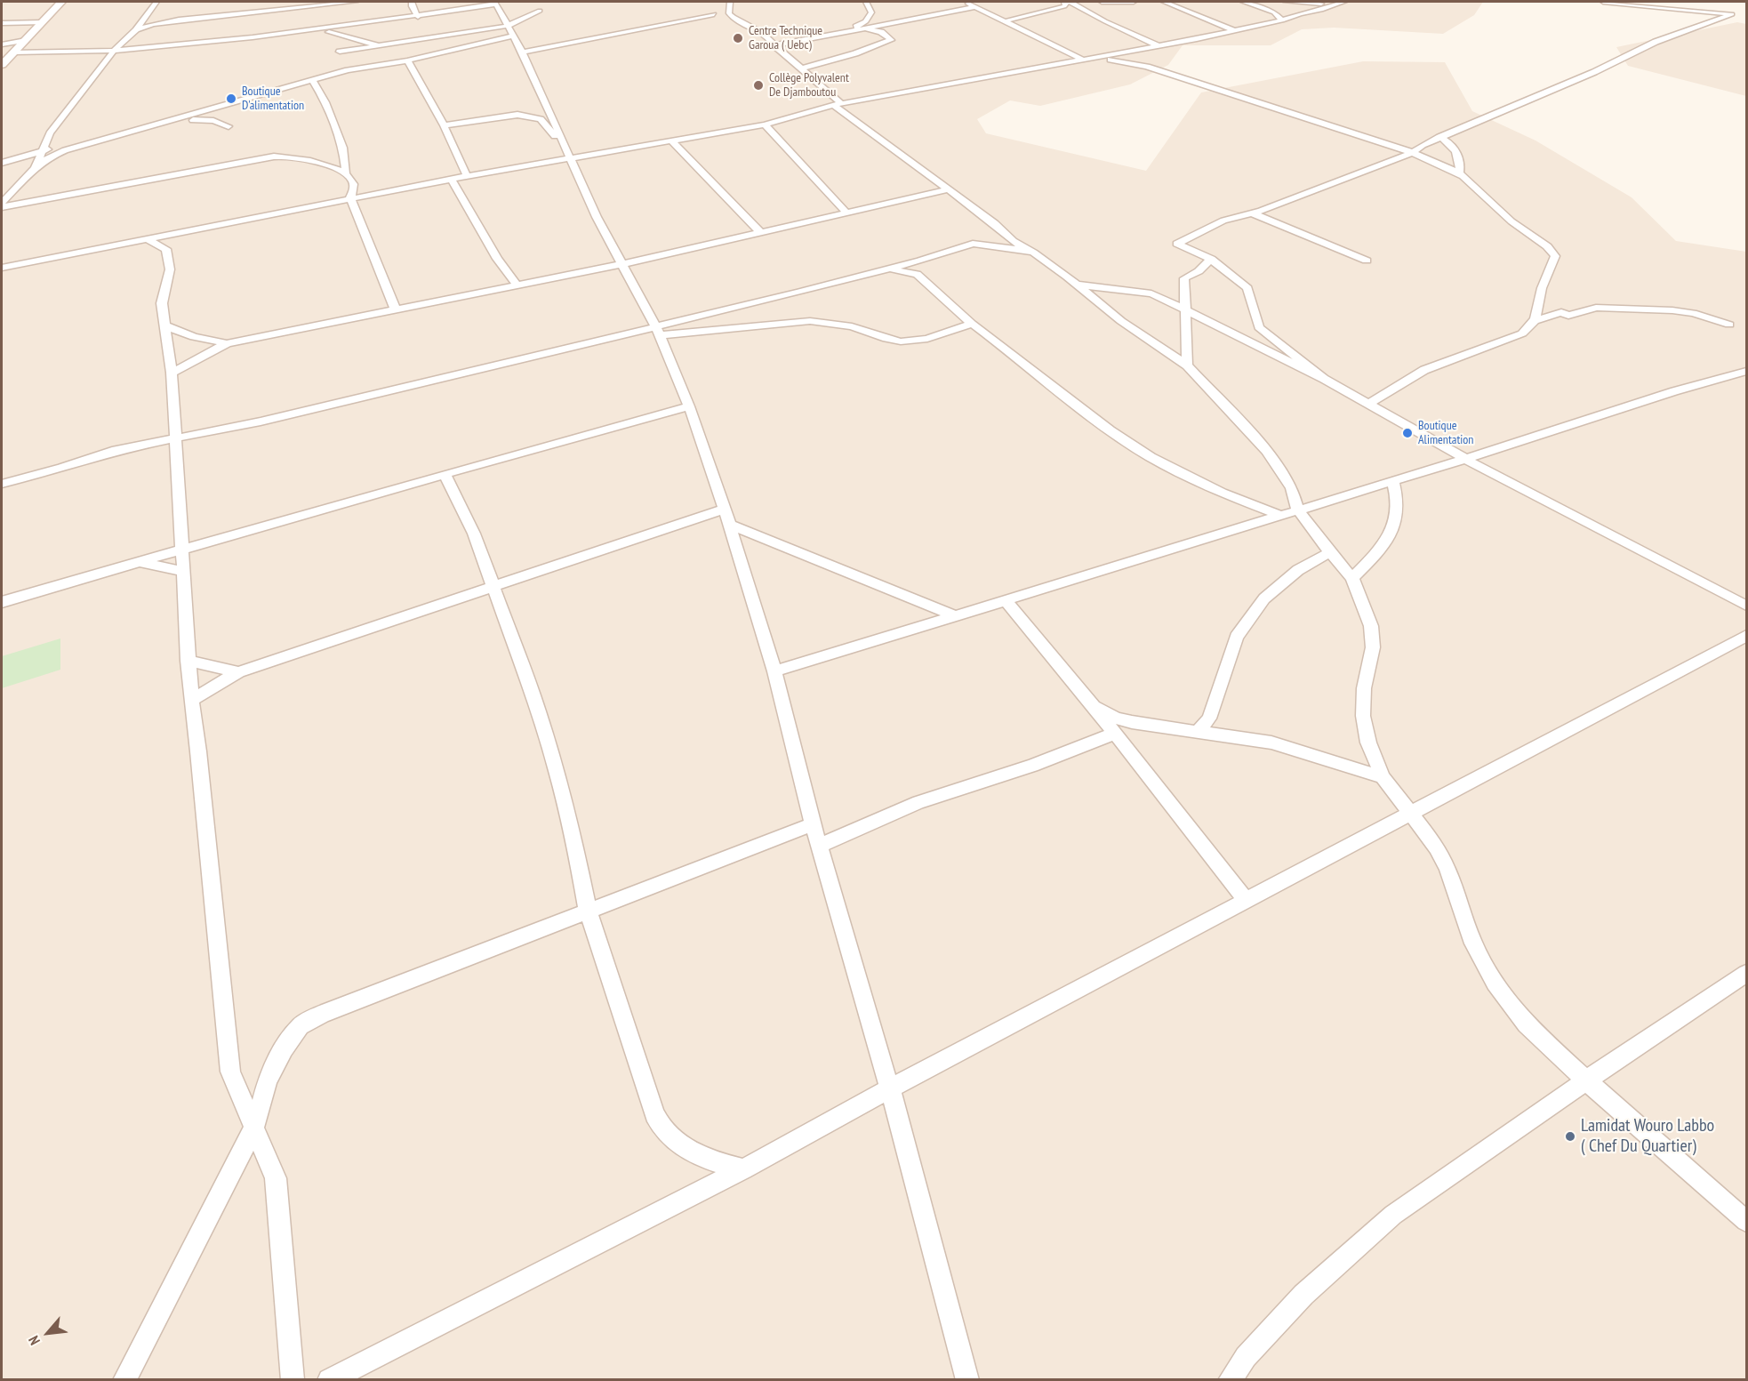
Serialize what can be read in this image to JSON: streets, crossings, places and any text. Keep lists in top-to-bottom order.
{
  "places": [
    "Centre Technique Garoua ( Uebc)",
    "Collège Polyvalent De Djamboutou",
    "Boutique D'alimentation",
    "Boutique Alimentation",
    "Lamidat Wouro Labbo ( Chef Du Quartier)"
  ],
  "north": "bottom left"
}
